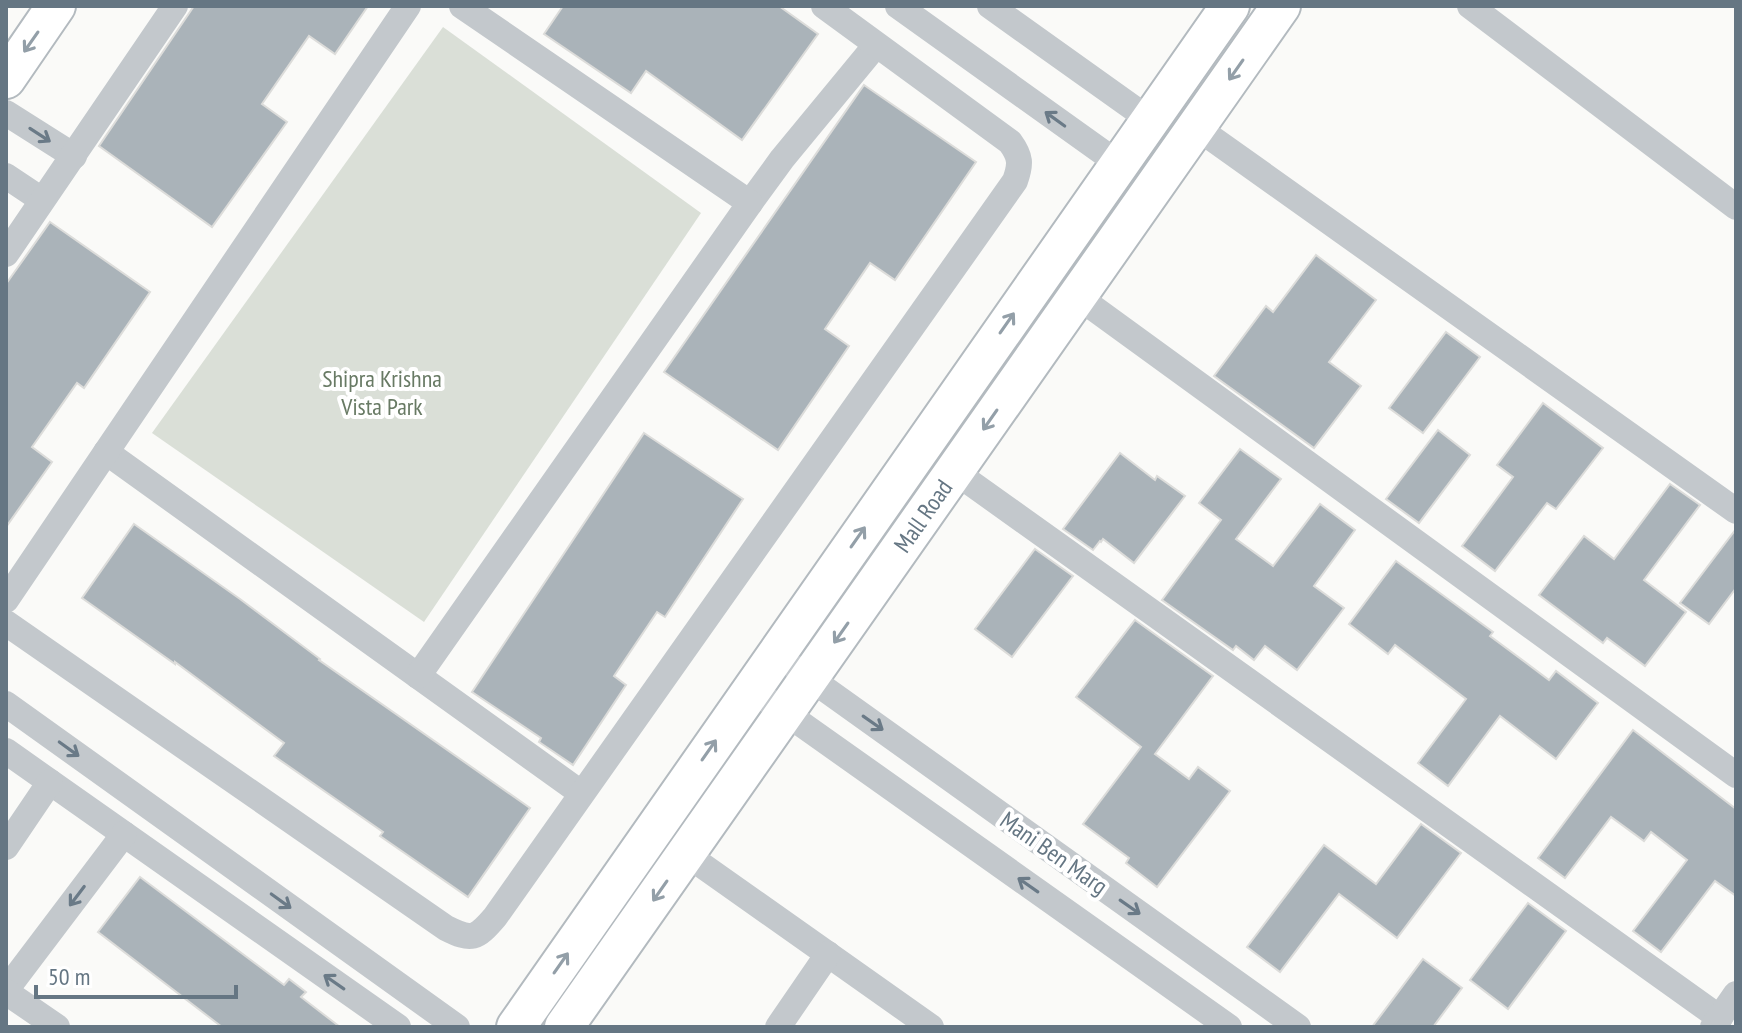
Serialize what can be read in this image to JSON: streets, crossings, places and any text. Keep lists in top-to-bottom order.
{
  "streets": {
    "street": ["Mall Road", "Mani Ben Marg"]
  },
  "crossings": [
    ["Mall Road", "Mani Ben Marg"]
  ],
  "parks": ["Shipra Krishna Vista Park"],
  "scale_bar": "50 m"
}
